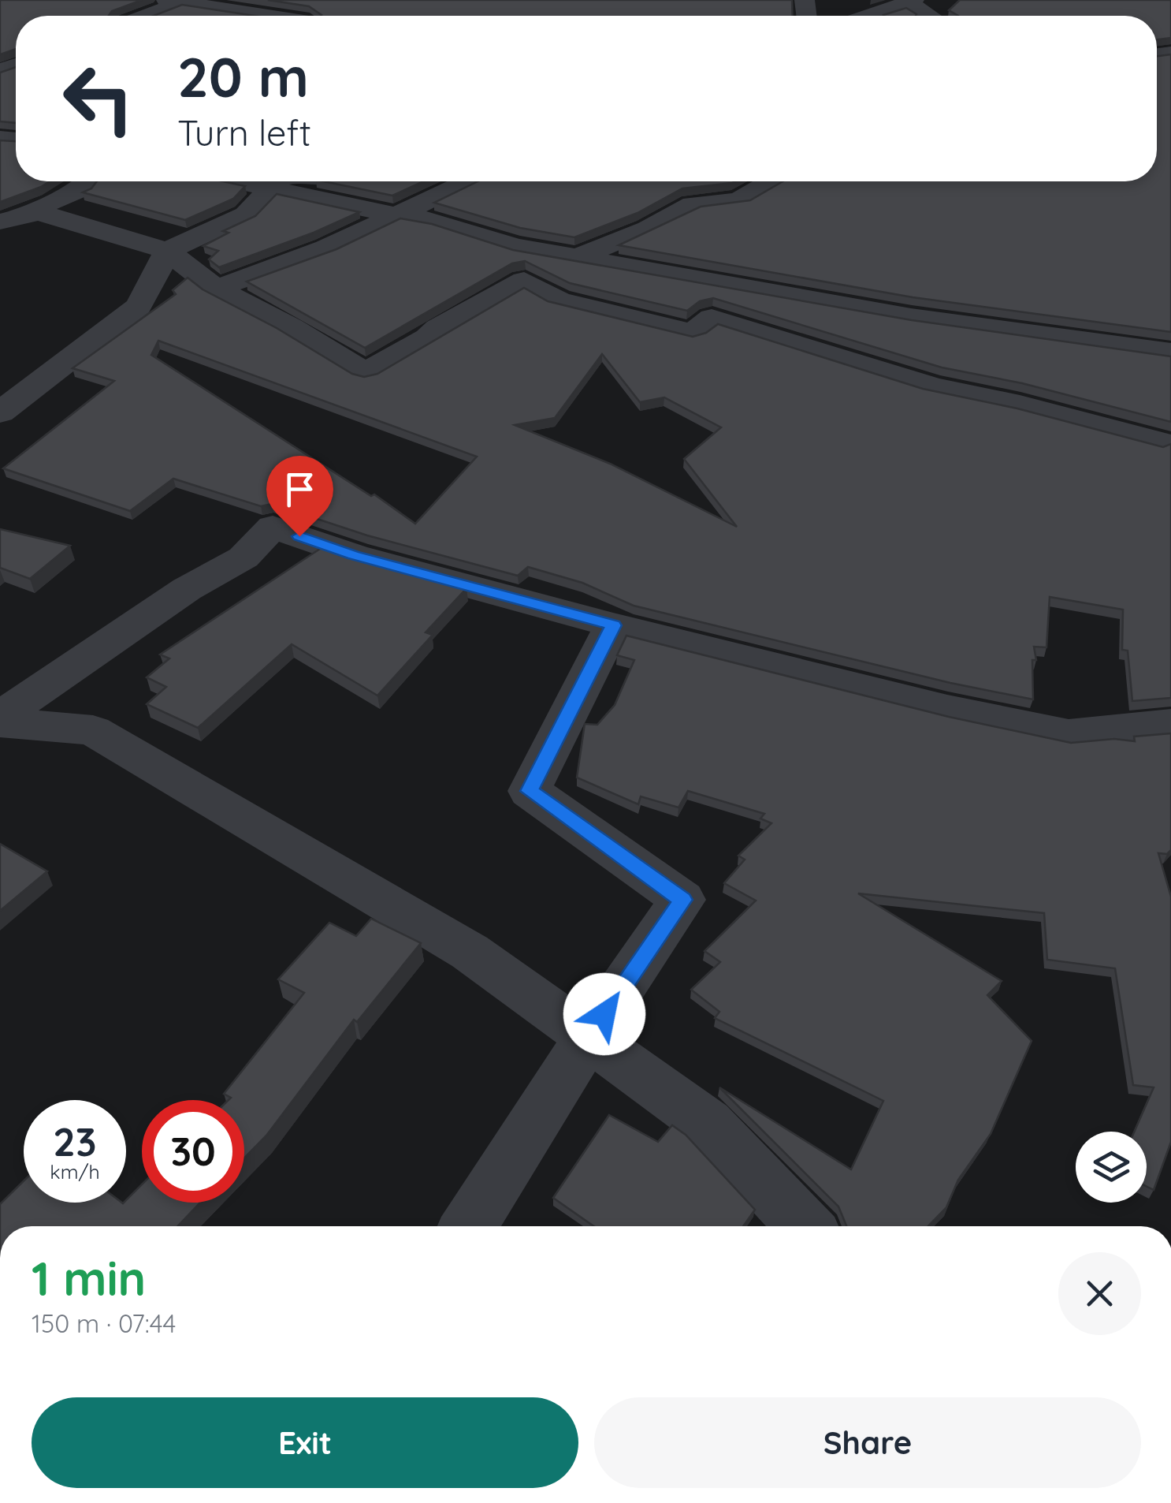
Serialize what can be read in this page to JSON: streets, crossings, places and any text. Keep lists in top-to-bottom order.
{
  "page": {
    "turn": ["20 m", "Turn left"],
    "speed": "23 km/h",
    "limit": "30",
    "heading": ["1 min", "150 m · 07:44"],
    "buttons": ["Exit", "Share"]
  }
}
